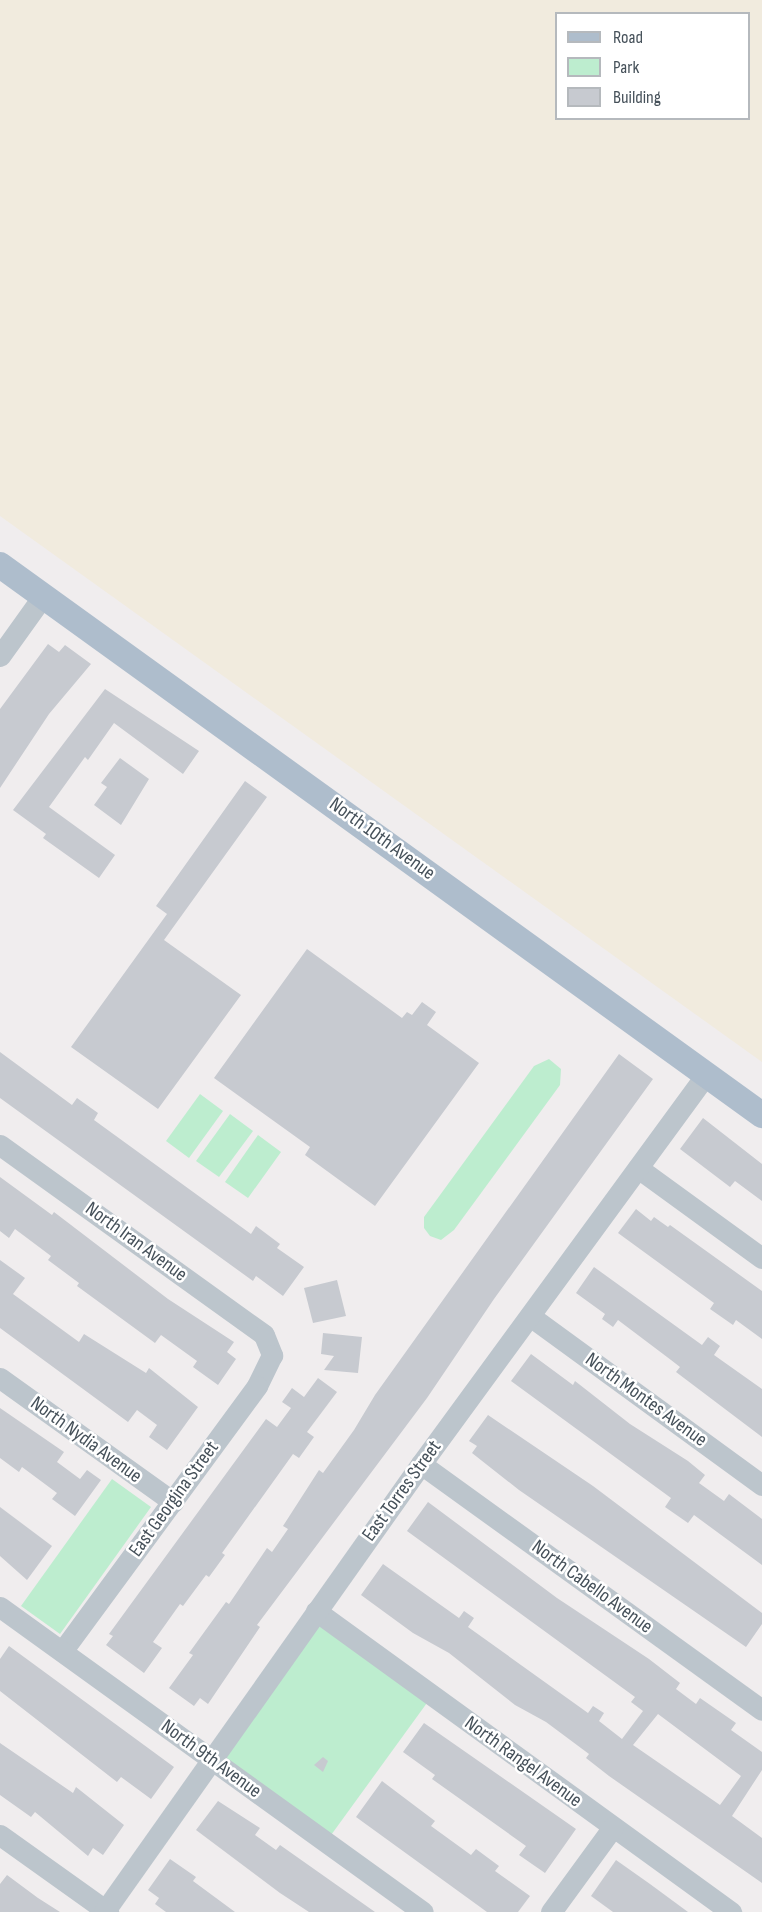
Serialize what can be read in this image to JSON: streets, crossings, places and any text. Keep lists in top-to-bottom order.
{
  "streets": {
    "main road": ["North 10th Avenue"],
    "street": [
      "North Iran Avenue",
      "North Montes Avenue",
      "North Nydia Avenue",
      "East Torres Street",
      "East Georgina Street",
      "North Cabello Avenue",
      "North 9th Avenue",
      "North Rangel Avenue"
    ]
  },
  "crossings": [
    ["North 10th Avenue", "East Torres Street"],
    ["North Iran Avenue", "East Georgina Street"],
    ["North Montes Avenue", "East Torres Street"],
    ["North Nydia Avenue", "East Georgina Street"],
    ["East Torres Street", "North Cabello Avenue"],
    ["East Torres Street", "North 9th Avenue"],
    ["East Torres Street", "North Rangel Avenue"],
    ["East Georgina Street", "North 9th Avenue"]
  ],
  "legend": ["Road", "Park", "Building"]
}
